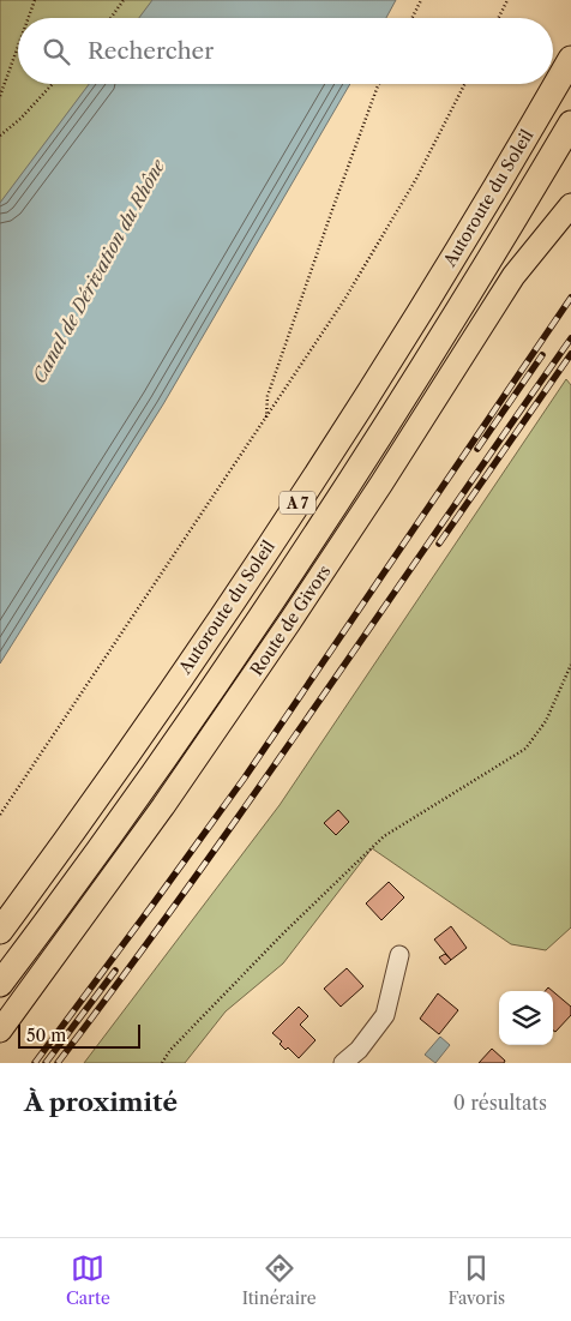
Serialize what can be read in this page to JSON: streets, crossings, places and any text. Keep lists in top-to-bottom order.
{
  "streets": {
    "highway": ["Autoroute du Soleil", "A 7"],
    "main road": ["Route de Givors"]
  },
  "water": ["Canal de Dérivation du Rhône"],
  "scale_bar": "50 m",
  "page": {
    "search": "Rechercher",
    "scale": "50 m",
    "heading": ["À proximité", "0 résultats"],
    "nav": ["Carte", "Itinéraire", "Favoris"]
  }
}
